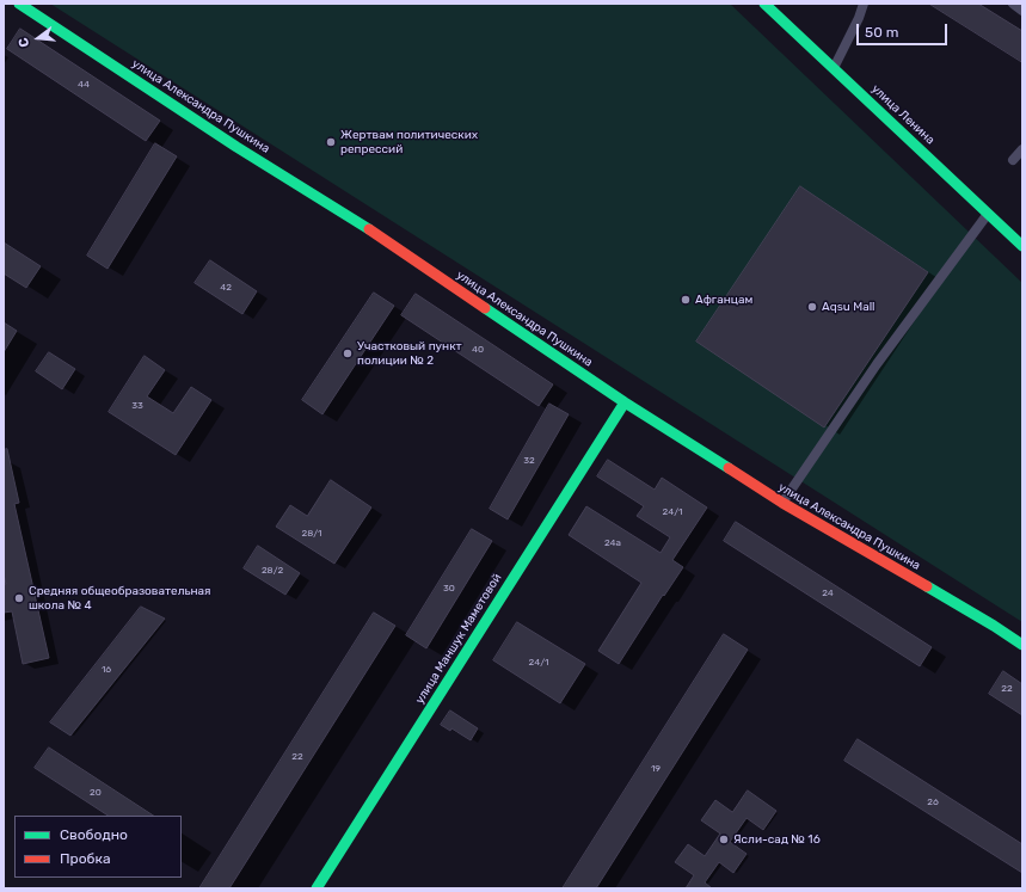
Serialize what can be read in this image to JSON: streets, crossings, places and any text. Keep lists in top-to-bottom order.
{
  "streets": {
    "street": ["улица Александра Пушкина", "улица Ленина", "улица Маншук Маметовой"]
  },
  "crossings": [
    ["улица Александра Пушкина", "улица Маншук Маметовой"]
  ],
  "places": [
    "Жертвам политических репрессий",
    "Афганцам",
    "Аqsu Mall",
    "Участковый пункт полиции № 2",
    "Средняя общеобразовательная школа № 4",
    "Ясли-сад № 16"
  ],
  "house_numbers": [
    "44",
    "42",
    "40",
    "33",
    "32",
    "24/1",
    "28/1",
    "24а",
    "28/2",
    "30",
    "24",
    "24/1",
    "16",
    "22",
    "22",
    "19",
    "20",
    "26"
  ],
  "legend": ["Свободно", "Пробка"],
  "scale_bar": "50 m",
  "north": "left"
}
